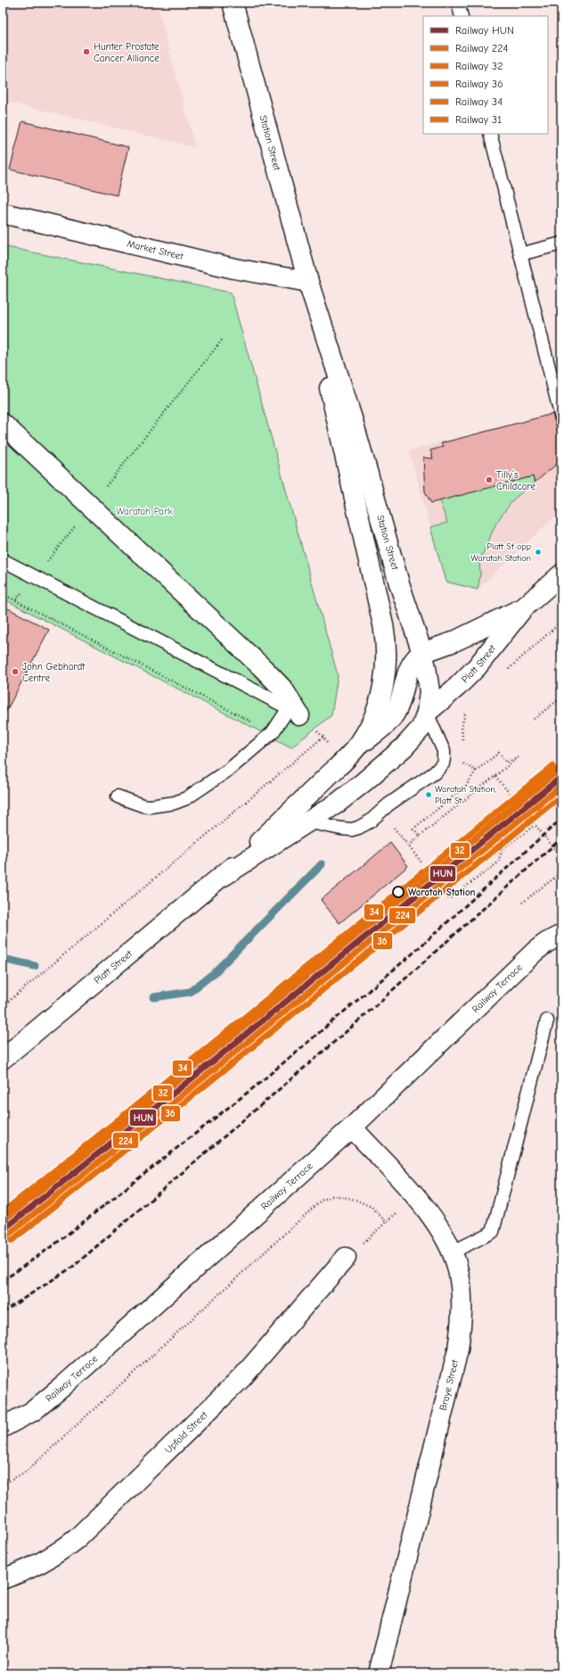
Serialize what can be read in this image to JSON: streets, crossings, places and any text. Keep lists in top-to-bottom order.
{
  "streets": {
    "main road": [
      "Station Street",
      "Market Street",
      "Platt Street",
      "Railway Terrace",
      "Braye Street",
      "Upfold Street"
    ]
  },
  "crossings": [
    ["Station Street", "Market Street"],
    ["Station Street", "Platt Street"],
    ["Railway Terrace", "Braye Street"]
  ],
  "parks": ["Waratah Park"],
  "places": [
    "Hunter Prostate Cancer Alliance",
    "Tilly’s Childcare",
    "Platt St opp Waratah Station",
    "John Gebhardt Centre",
    "Waratah Station, Platt St",
    "Waratah Station"
  ],
  "lines": [
    "rail line 34",
    "rail line 31",
    "rail line 32",
    "rail line HUN",
    "rail line 224",
    "rail line 36"
  ],
  "legend": [
    "Railway HUN",
    "Railway 224",
    "Railway 32",
    "Railway 36",
    "Railway 34",
    "Railway 31"
  ]
}
